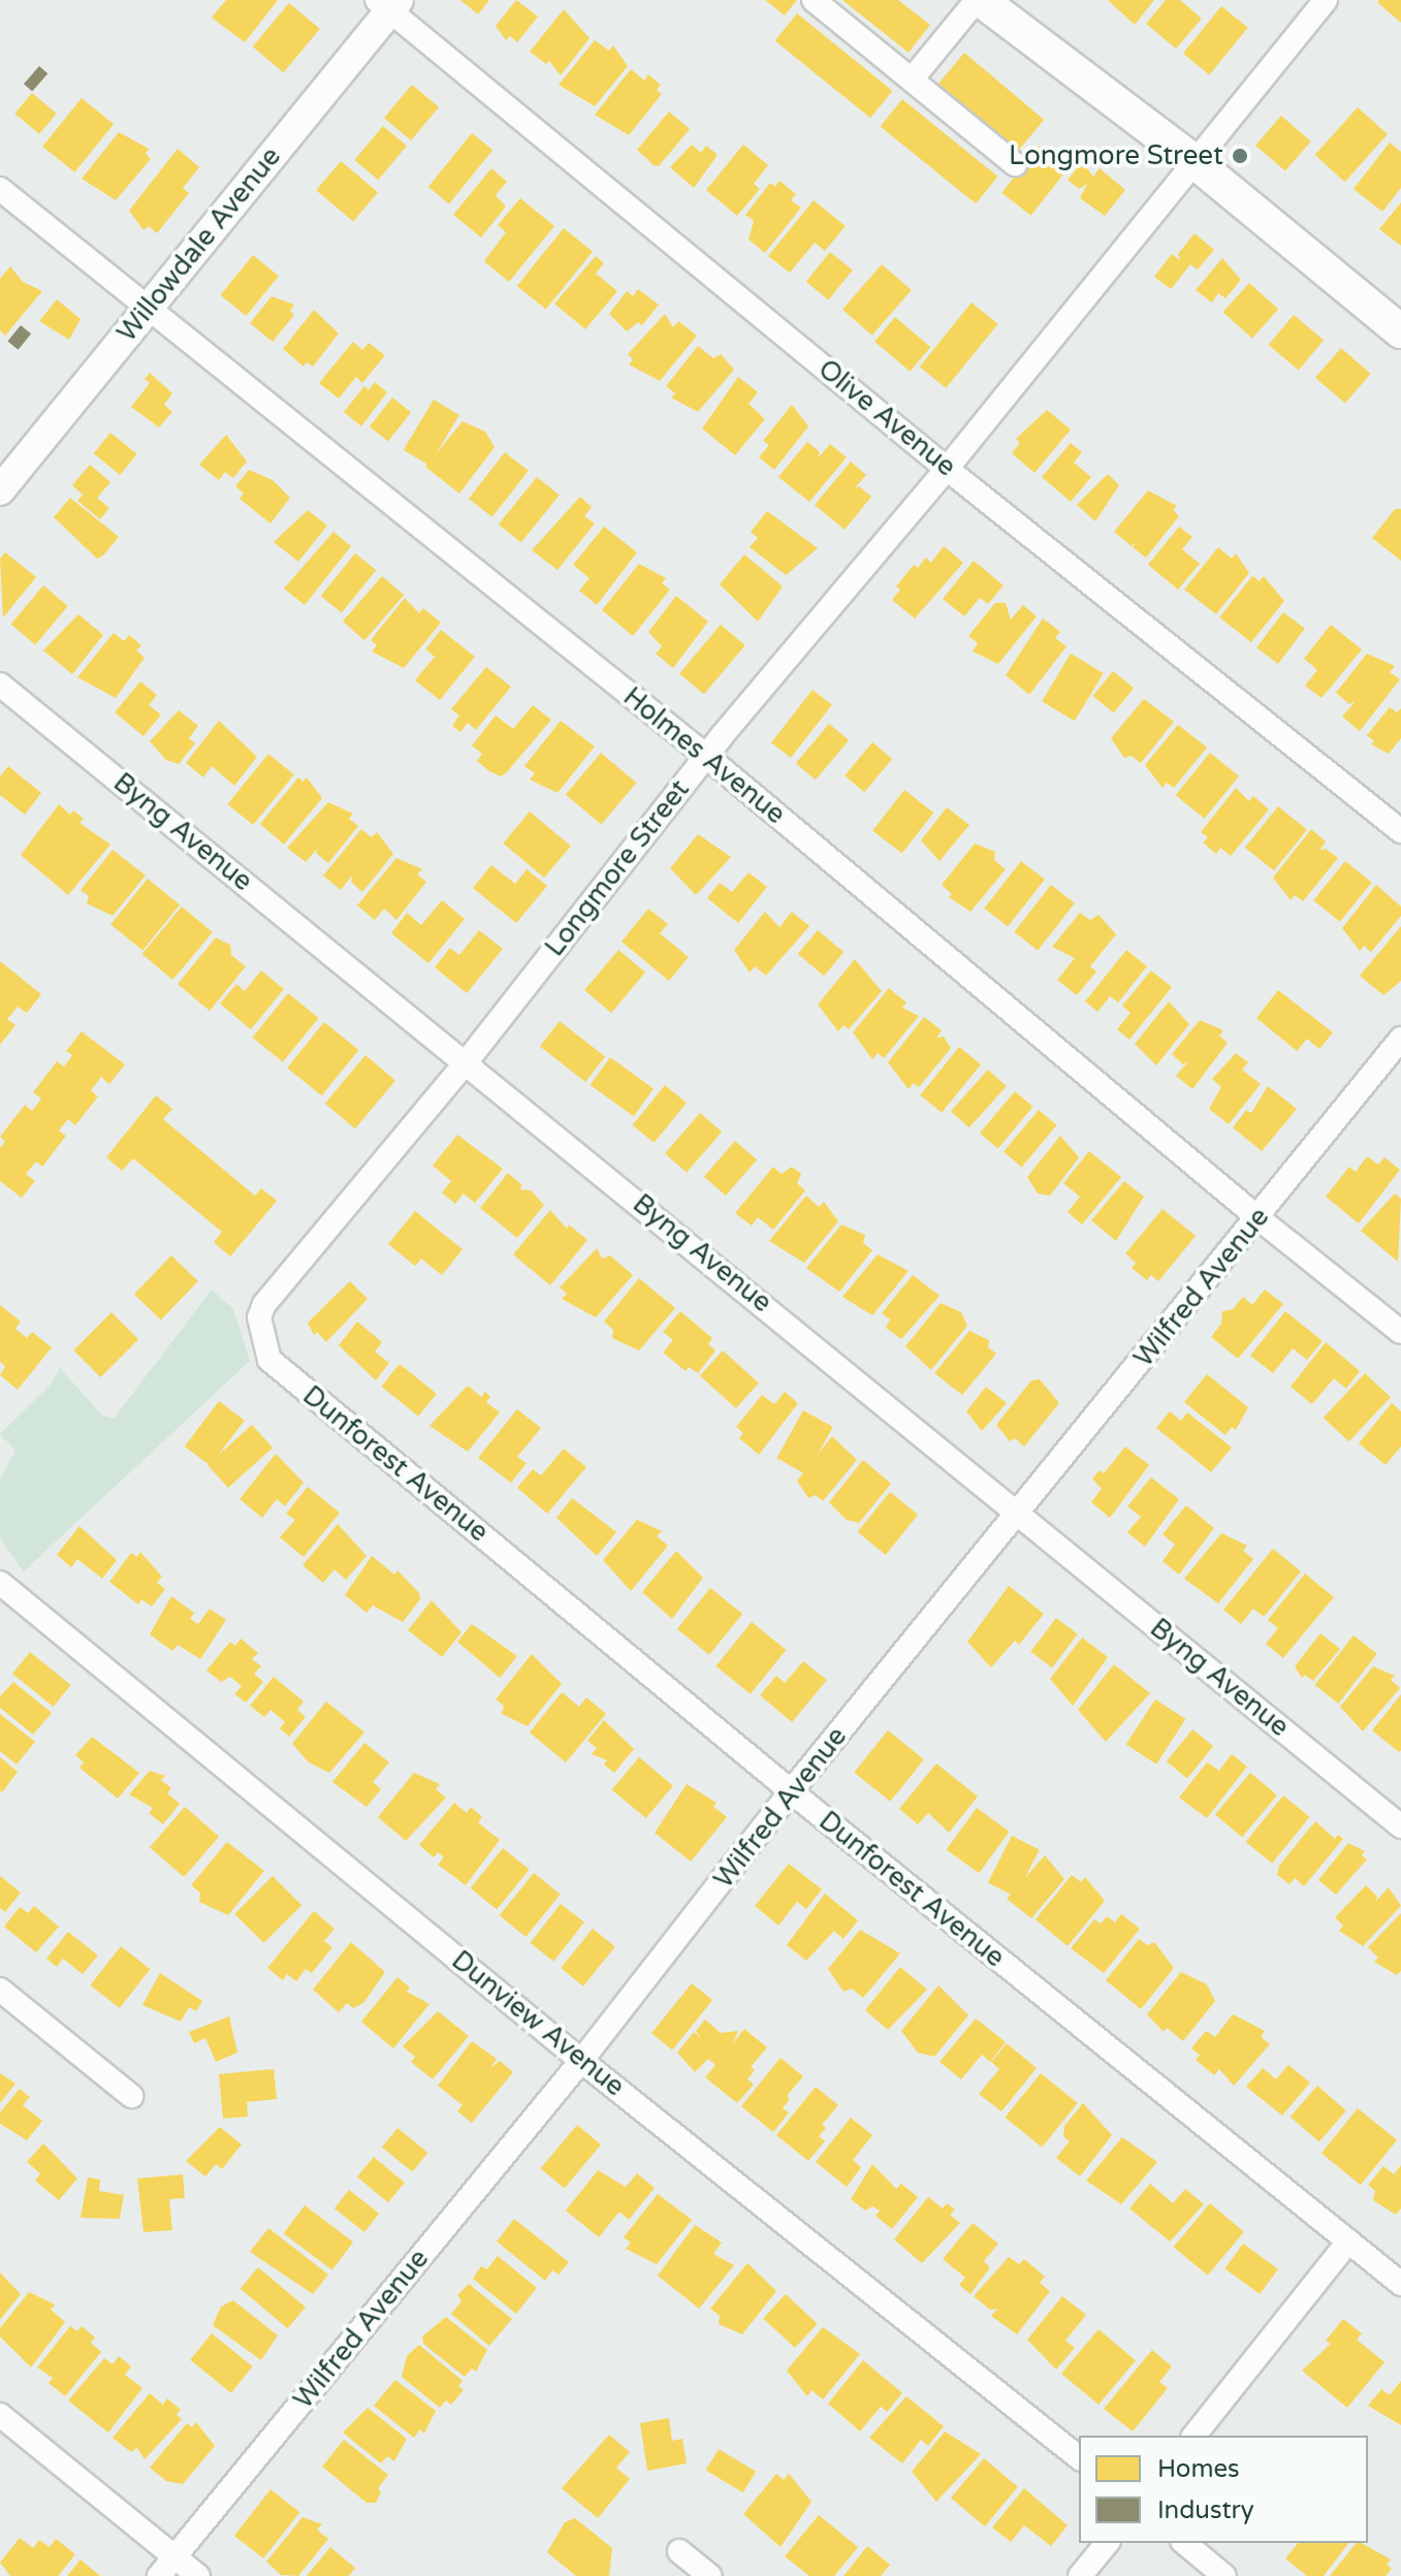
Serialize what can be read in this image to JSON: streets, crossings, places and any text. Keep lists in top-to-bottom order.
{
  "streets": {
    "street": [
      "Willowdale Avenue",
      "Olive Avenue",
      "Holmes Avenue",
      "Byng Avenue",
      "Longmore Street",
      "Wilfred Avenue",
      "Dunforest Avenue",
      "Dunview Avenue"
    ]
  },
  "crossings": [
    ["Willowdale Avenue", "Olive Avenue"],
    ["Willowdale Avenue", "Holmes Avenue"],
    ["Olive Avenue", "Longmore Street"],
    ["Holmes Avenue", "Longmore Street"],
    ["Holmes Avenue", "Wilfred Avenue"],
    ["Byng Avenue", "Longmore Street"],
    ["Byng Avenue", "Wilfred Avenue"],
    ["Longmore Street", "Dunforest Avenue"],
    ["Wilfred Avenue", "Dunforest Avenue"],
    ["Wilfred Avenue", "Dunview Avenue"]
  ],
  "places": ["Longmore Street"],
  "legend": ["Homes", "Industry"]
}
